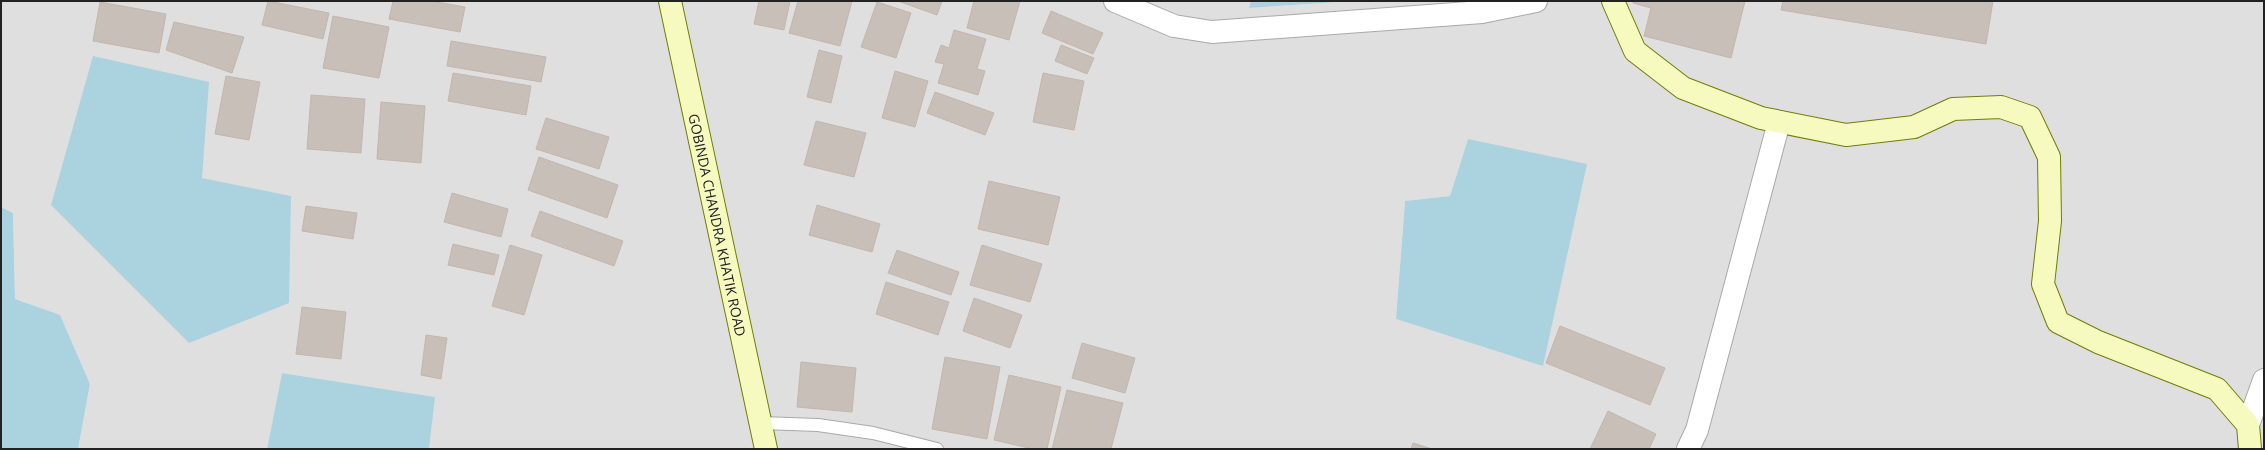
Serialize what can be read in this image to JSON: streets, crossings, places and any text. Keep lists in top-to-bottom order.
{
  "streets": {
    "street": ["GOBINDA CHANDRA KHATIK ROAD"]
  }
}
